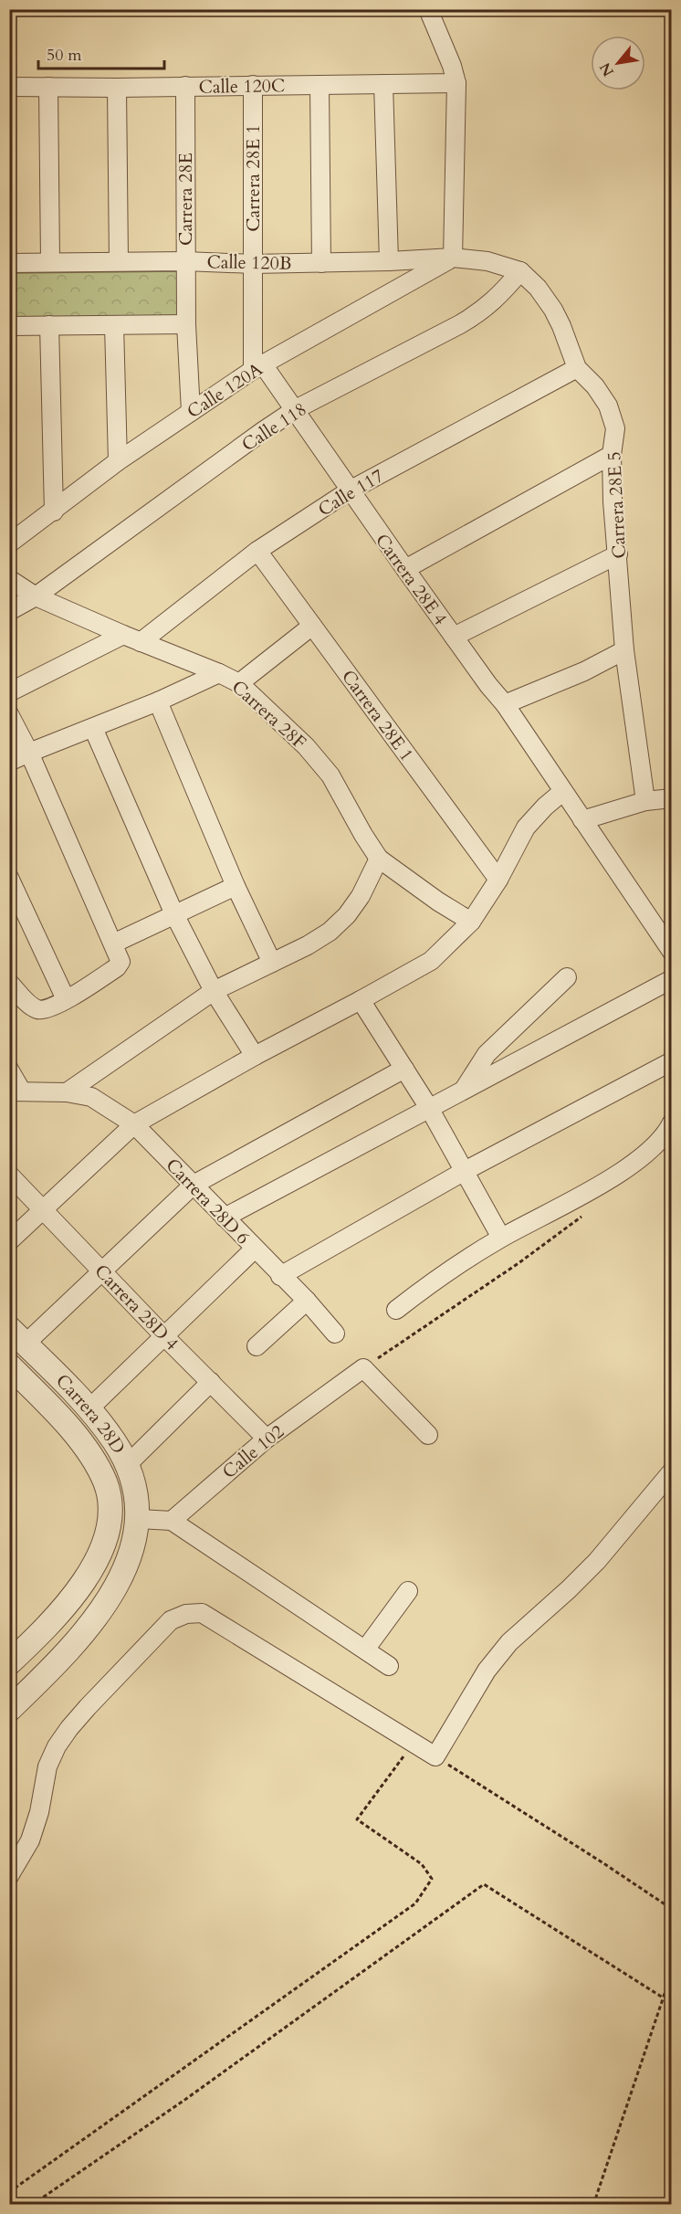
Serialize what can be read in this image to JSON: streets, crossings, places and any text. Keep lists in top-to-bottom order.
{
  "streets": {
    "street": [
      "Calle 120C",
      "Carrera 28E 1",
      "Carrera 28E",
      "Calle 120B",
      "Calle 120A",
      "Calle 118",
      "Calle 117",
      "Carrera 28E 5",
      "Carrera 28E 4",
      "Carrera 28F",
      "Carrera 28D 6",
      "Carrera 28D 4",
      "Carrera 28D",
      "Calle 102"
    ]
  },
  "crossings": [
    ["Calle 120C", "Carrera 28E 1"],
    ["Calle 120C", "Carrera 28E"],
    ["Carrera 28E 1", "Calle 120B"],
    ["Carrera 28E 1", "Calle 120A"],
    ["Carrera 28E 1", "Calle 117"],
    ["Carrera 28E 1", "Carrera 28E 4"],
    ["Carrera 28E", "Calle 120B"],
    ["Carrera 28E", "Calle 120A"],
    ["Calle 120B", "Calle 120A"],
    ["Calle 120B", "Carrera 28E 5"],
    ["Calle 120A", "Carrera 28E 4"],
    ["Calle 118", "Carrera 28E 5"],
    ["Calle 118", "Carrera 28E 4"],
    ["Calle 118", "Carrera 28F"],
    ["Calle 117", "Carrera 28E 5"],
    ["Calle 117", "Carrera 28E 4"],
    ["Calle 117", "Carrera 28F"],
    ["Carrera 28D 4", "Calle 102"]
  ],
  "scale_bar": "50 m",
  "north": "bottom left"
}
